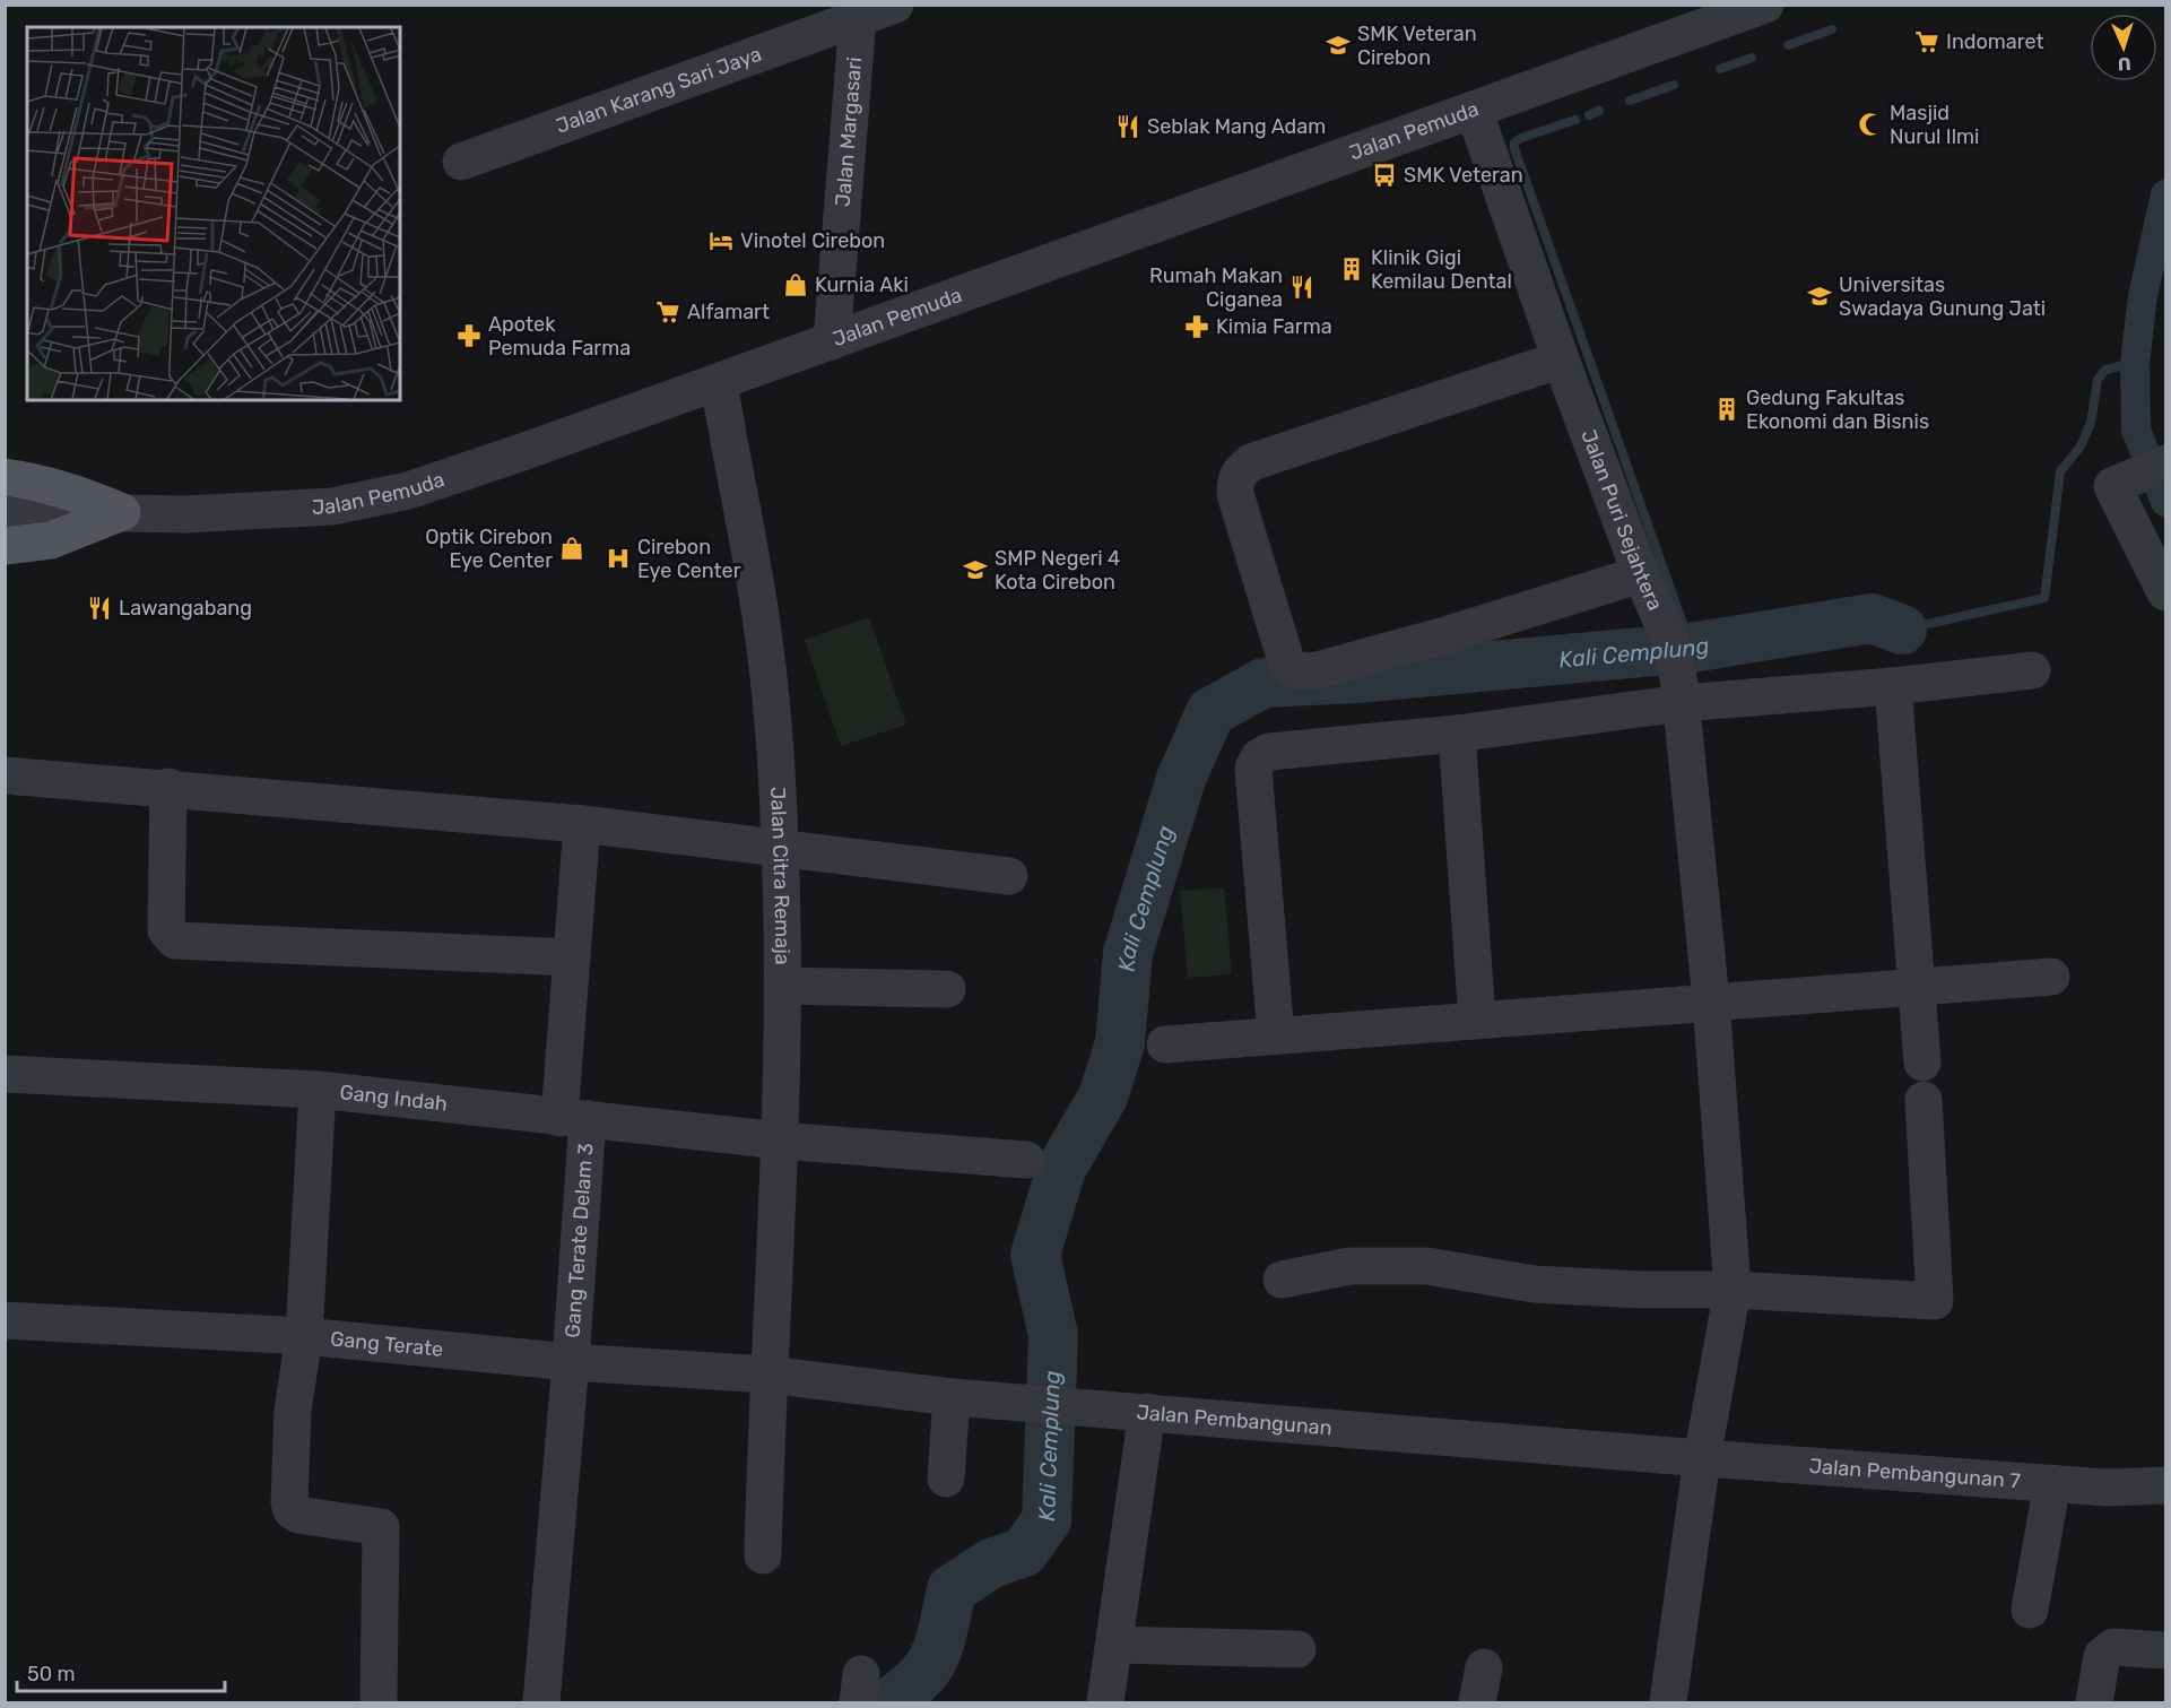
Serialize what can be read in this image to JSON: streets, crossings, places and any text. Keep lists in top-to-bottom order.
{
  "streets": {
    "street": [
      "Jalan Karang Sari Jaya",
      "Jalan Margasari",
      "Jalan Pemuda",
      "Jalan Puri Sejahtera",
      "Jalan Citra Remaja",
      "Gang Indah",
      "Gang Terate Delam 3",
      "Gang Terate",
      "Jalan Pembangunan",
      "Jalan Pembangunan 7"
    ]
  },
  "crossings": [
    ["Jalan Karang Sari Jaya", "Jalan Margasari"],
    ["Jalan Margasari", "Jalan Pemuda"],
    ["Jalan Pemuda", "Jalan Puri Sejahtera"],
    ["Jalan Pemuda", "Jalan Citra Remaja"],
    ["Jalan Citra Remaja", "Gang Indah"],
    ["Jalan Citra Remaja", "Gang Terate"],
    ["Jalan Citra Remaja", "Jalan Pembangunan"],
    ["Gang Indah", "Gang Terate Delam 3"],
    ["Gang Terate Delam 3", "Gang Terate"],
    ["Gang Terate", "Jalan Pembangunan"],
    ["Jalan Pembangunan", "Jalan Pembangunan 7"]
  ],
  "water": ["Kali Cemplung"],
  "places": {
    "supermarket": ["Indomaret", "Alfamart"],
    "school or university": ["SMK Veteran Cirebon", "Universitas Swadaya Gunung Jati", "SMP Negeri 4 Kota Cirebon"],
    "mosque": ["Masjid Nurul Ilmi"],
    "restaurant": ["Seblak Mang Adam", "Rumah Makan Ciganea", "Lawangabang"],
    "bus stop": ["SMK Veteran"],
    "hotel": ["Vinotel Cirebon"],
    "building": ["Klinik Gigi Kemilau Dental", "Gedung Fakultas Ekonomi dan Bisnis"],
    "shop": ["Kurnia Aki", "Optik Cirebon Eye Center"],
    "pharmacy": ["Kimia Farma", "Apotek Pemuda Farma"],
    "hospital": ["Cirebon Eye Center"]
  },
  "scale_bar": "50 m",
  "north": "bottom"
}
